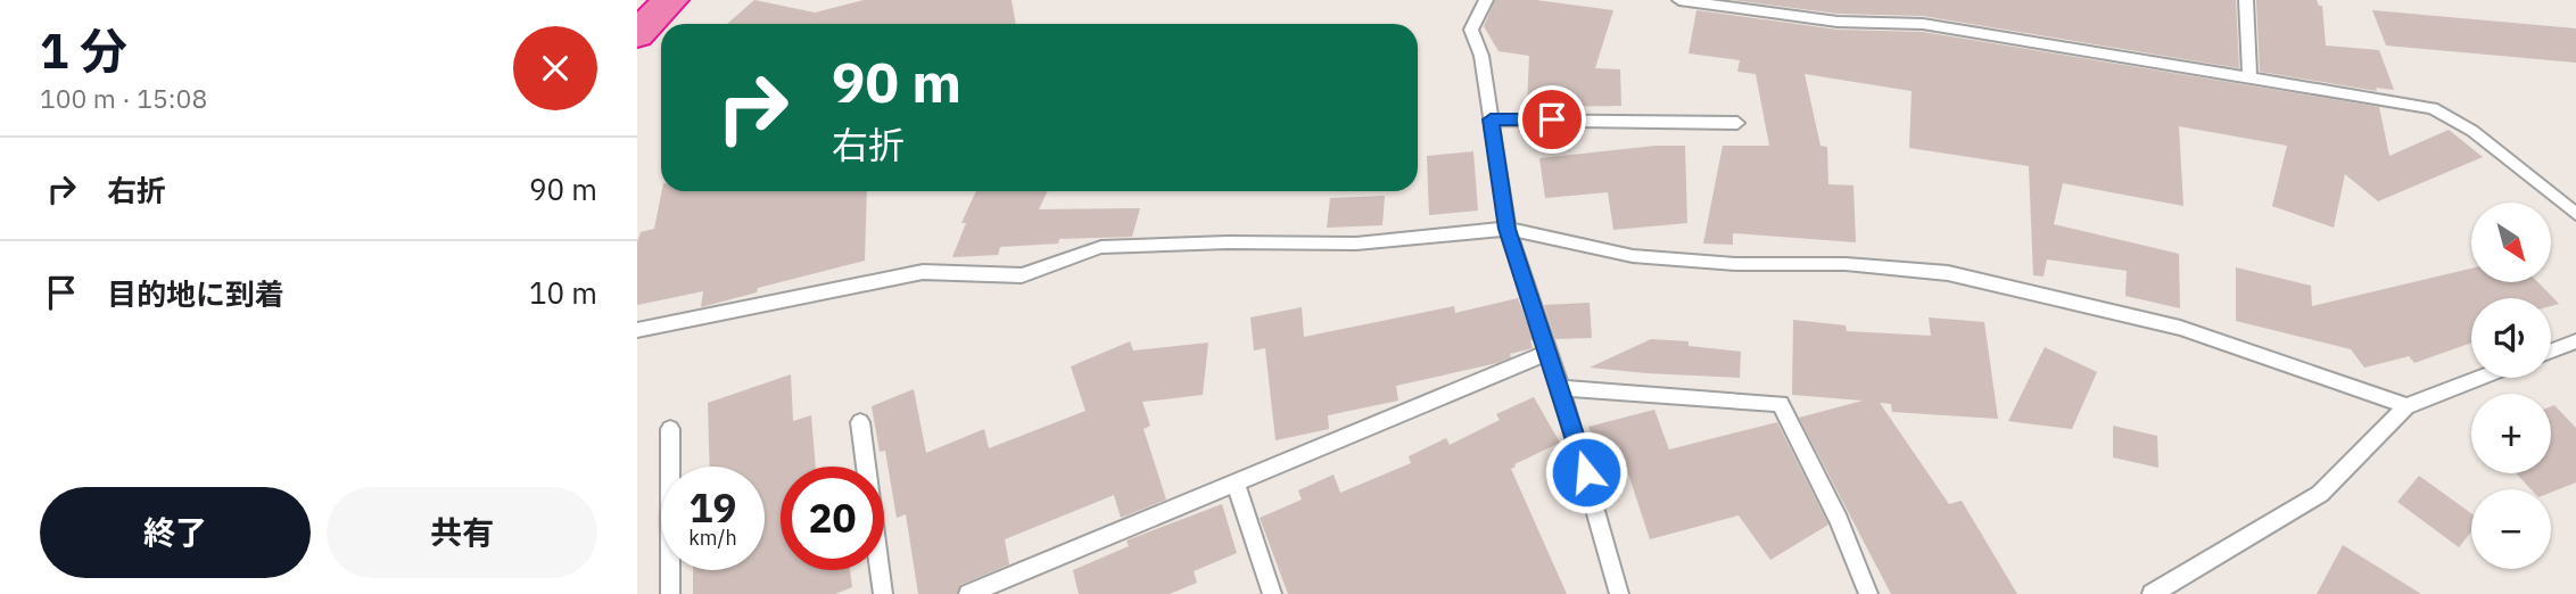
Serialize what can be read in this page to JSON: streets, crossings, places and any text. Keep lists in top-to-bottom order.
{
  "north": "bottom right",
  "page": {
    "heading": ["1 分", "100 m · 15:08"],
    "turn": ["90 m", "右折"],
    "list": [
      {
        "name": "右折",
        "value": "90 m"
      },
      {
        "name": "目的地に到着",
        "value": "10 m"
      }
    ],
    "map_buttons": ["+", "−"],
    "speed": "19 km/h",
    "limit": "20",
    "buttons": ["終了", "共有"]
  }
}
